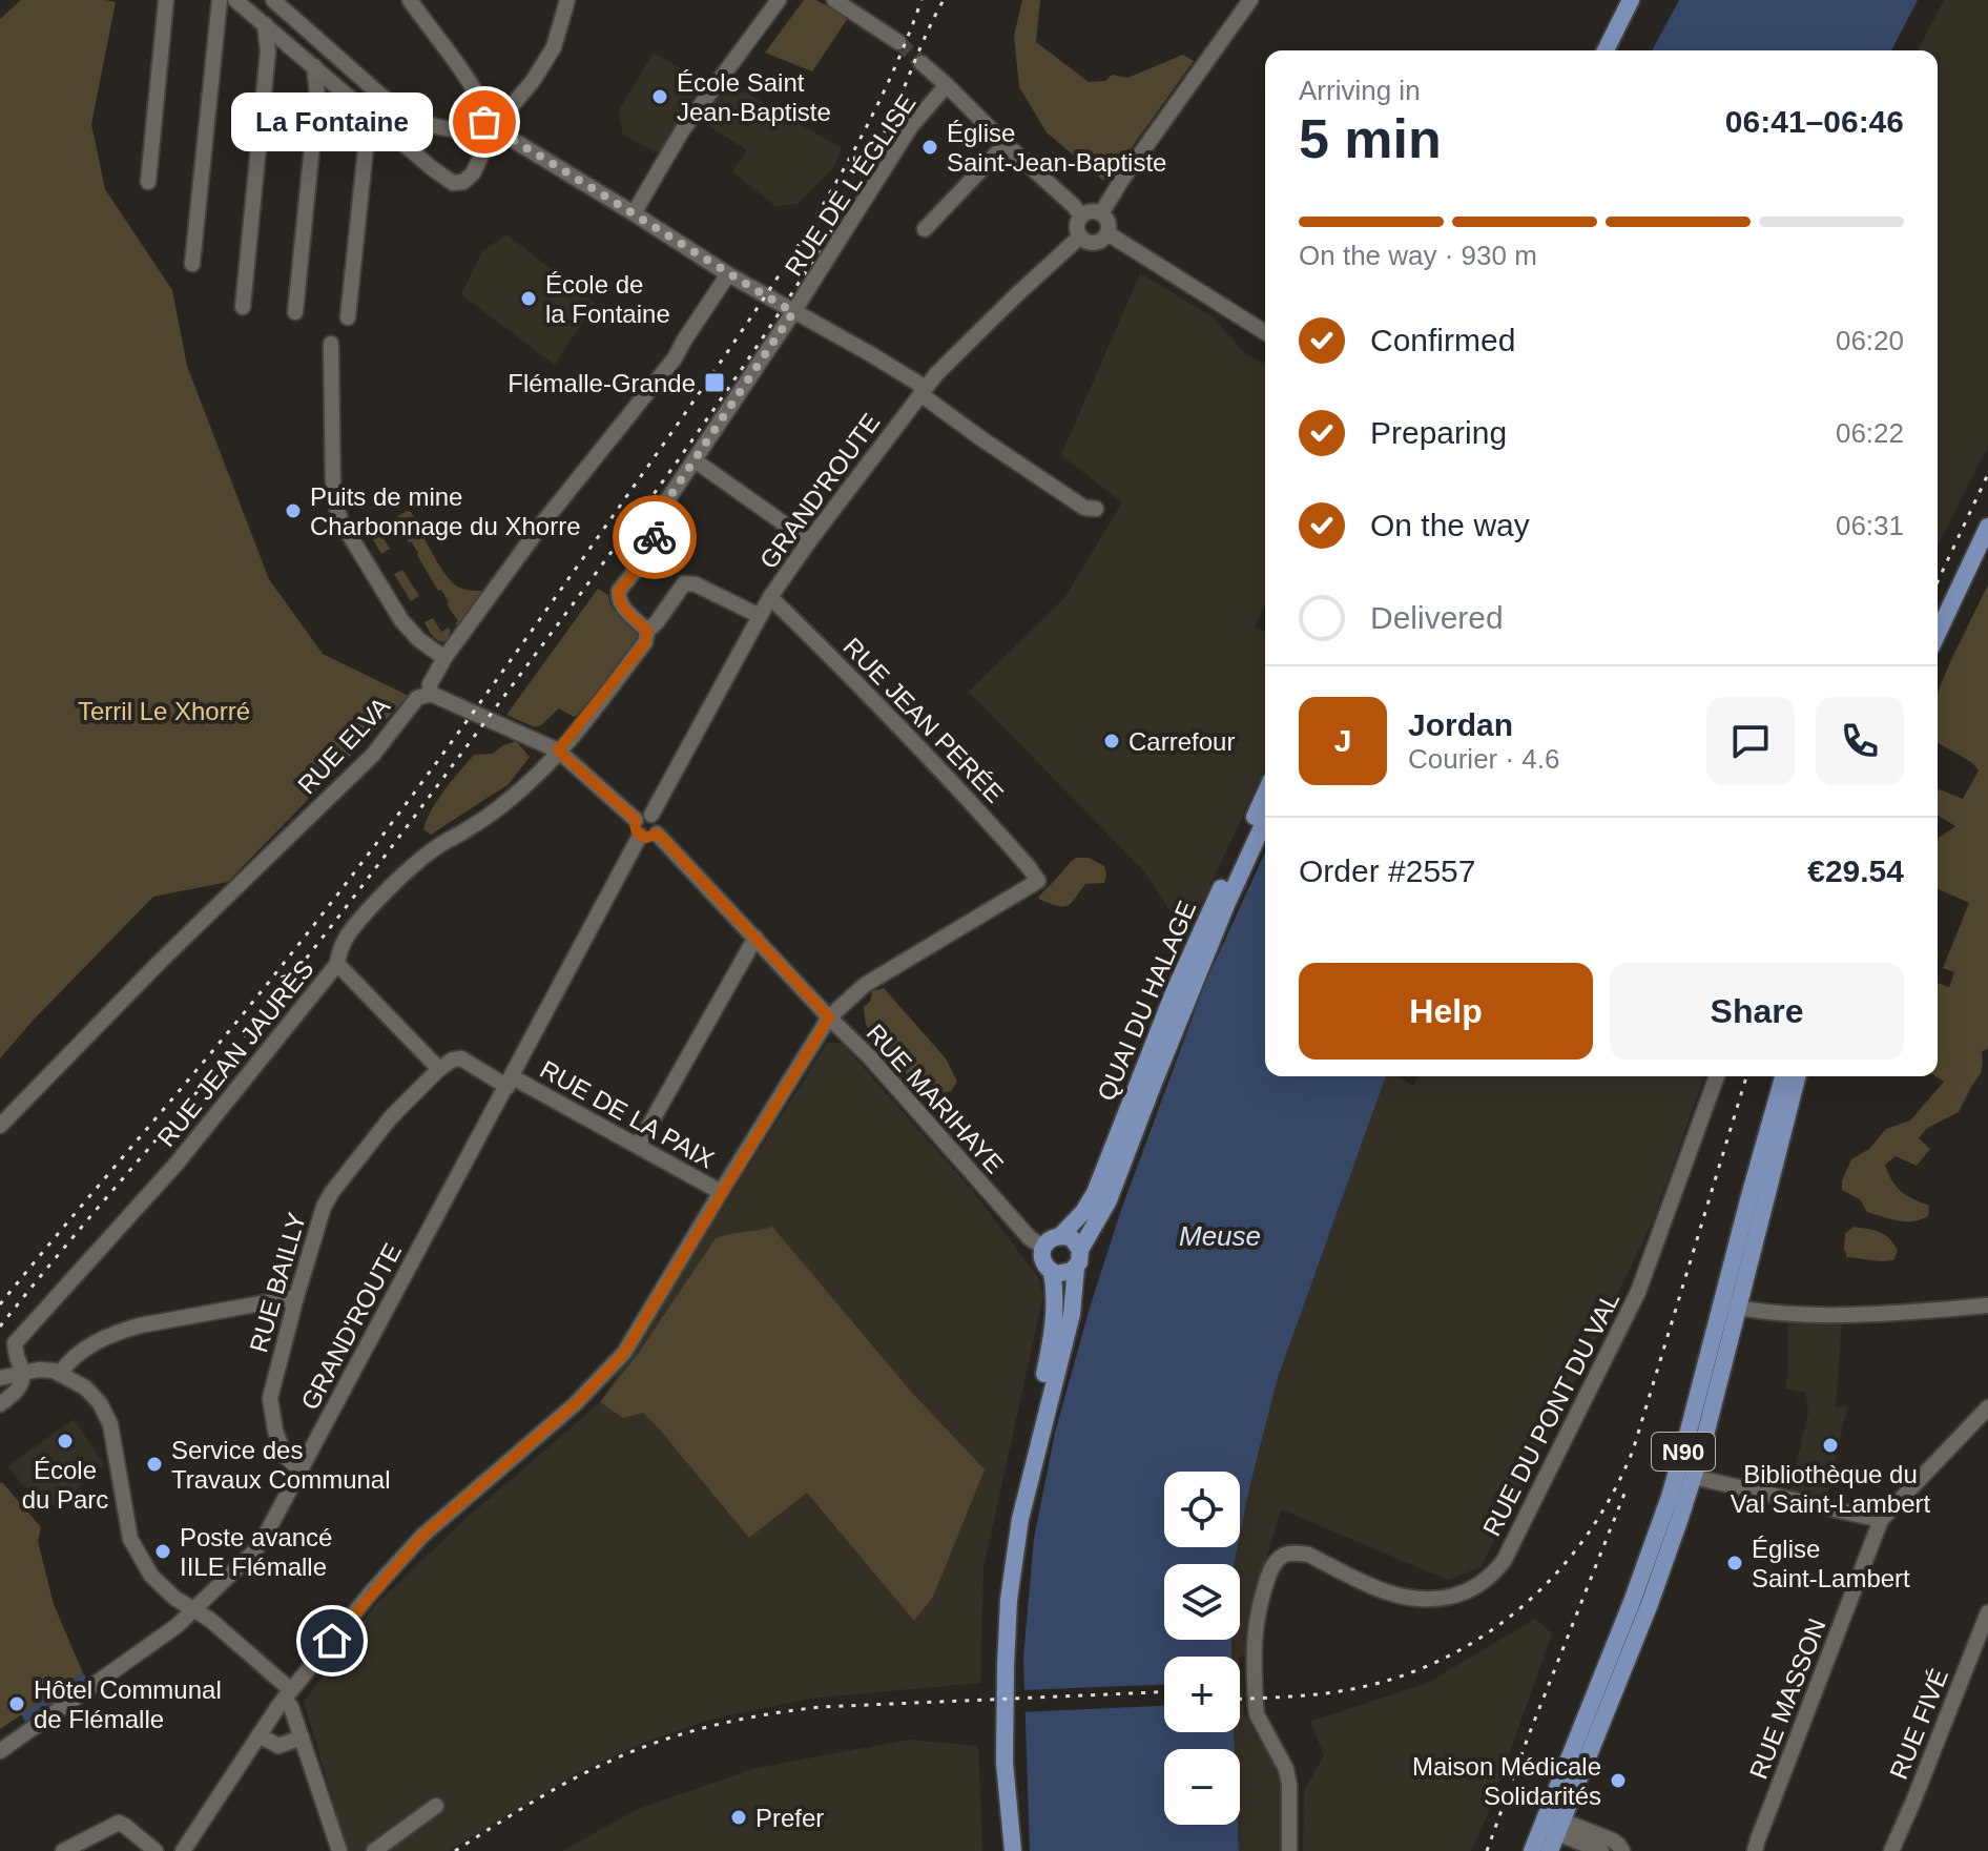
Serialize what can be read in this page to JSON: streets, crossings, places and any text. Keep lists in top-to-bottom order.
{
  "streets": {
    "main road": ["QUAI DU HALAGE", "N90"],
    "street": [
      "RUE DE L'ÉGLISE",
      "GRAND'ROUTE",
      "RUE JEAN PERÉE",
      "RUE ELVA",
      "RUE JEAN JAURÈS",
      "RUE MARIHAYE",
      "RUE DE LA PAIX",
      "RUE BAILLY",
      "RUE DU PONT DU VAL",
      "RUE MASSON",
      "RUE FIVÉ"
    ]
  },
  "crossings": [
    ["GRAND'ROUTE", "RUE JEAN PERÉE"],
    ["GRAND'ROUTE", "RUE JEAN JAURÈS"],
    ["GRAND'ROUTE", "RUE MARIHAYE"],
    ["GRAND'ROUTE", "RUE DE LA PAIX"],
    ["GRAND'ROUTE", "RUE BAILLY"],
    ["RUE JEAN PERÉE", "RUE MARIHAYE"],
    ["QUAI DU HALAGE", "RUE MARIHAYE"]
  ],
  "water": ["Meuse"],
  "parks": ["Terril Le Xhorré"],
  "places": {
    "other": [
      "École Saint Jean-Baptiste",
      "La Fontaine",
      "Église Saint-Jean-Baptiste",
      "École de la Fontaine",
      "Puits de mine Charbonnage du Xhorre",
      "Carrefour",
      "École du Parc",
      "Bibliothèque du Val Saint-Lambert",
      "Service des Travaux Communal",
      "Poste avancé IILE Flémalle",
      "Église Saint-Lambert",
      "Hôtel Communal de Flémalle",
      "Maison Médicale Solidarités",
      "Prefer"
    ],
    "transit": ["Flémalle-Grande"]
  },
  "page": {
    "heading": ["5 min", "Arriving in", "06:41–06:46"],
    "panel": [
      "Jordan",
      "Courier · 4.6",
      "Order #2557",
      "€29.54"
    ],
    "bubble": "La Fontaine",
    "bar": "On the way · 930 m",
    "list": [
      ["Confirmed", "06:20"],
      ["Preparing", "06:22"],
      ["On the way", "06:31"],
      "Delivered"
    ],
    "round": "J",
    "buttons": ["Help", "Share"],
    "map_buttons": ["+", "−"]
  }
}
